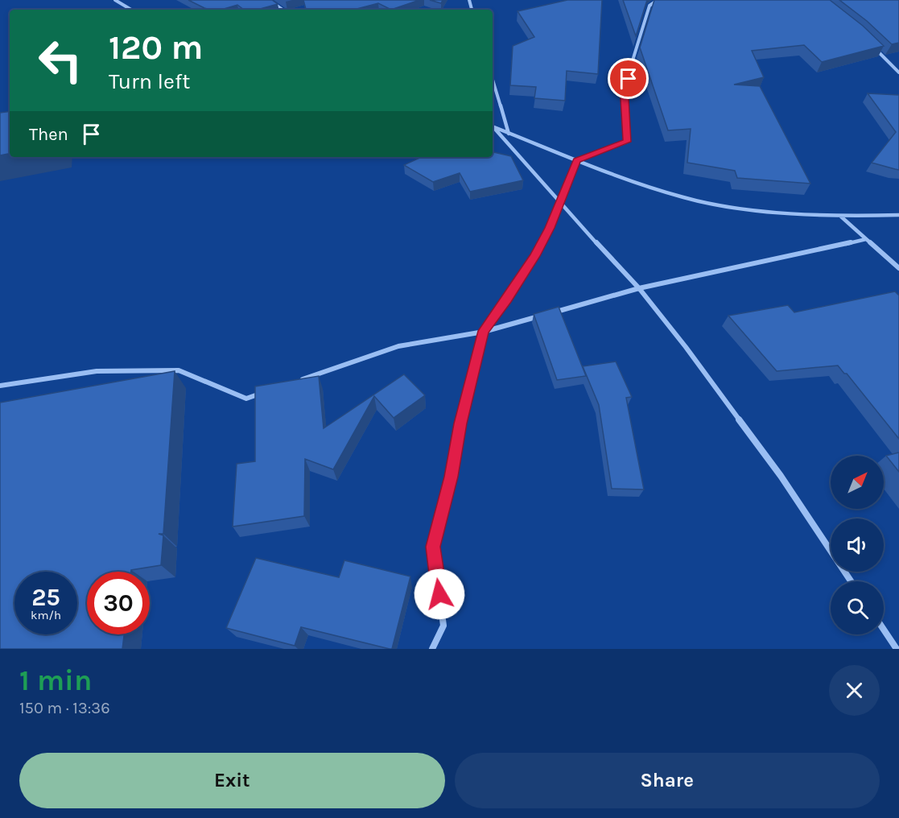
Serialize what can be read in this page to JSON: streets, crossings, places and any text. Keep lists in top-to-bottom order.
{
  "north": "top right",
  "page": {
    "turn": ["120 m", "Turn left"],
    "then": "Then",
    "speed": "25 km/h",
    "limit": "30",
    "heading": ["1 min", "150 m · 13:36"],
    "buttons": ["Exit", "Share"]
  }
}
